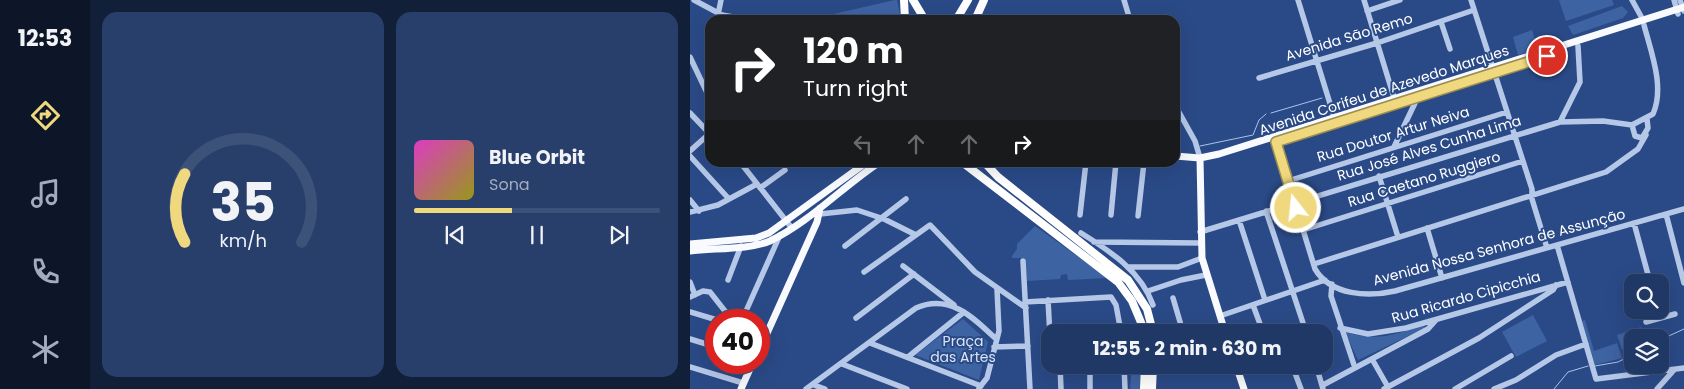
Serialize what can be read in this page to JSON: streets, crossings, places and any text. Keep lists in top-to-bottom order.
{
  "streets": {
    "main road": ["Avenida Corifeu de Azevedo Marques"],
    "street": [
      "Avenida São Remo",
      "Rua Doutor Artur Neiva",
      "Rua José Alves Cunha Lima",
      "Rua Caetano Ruggiero",
      "Avenida Nossa Senhora de Assunção",
      "Rua Ricardo Cipicchia"
    ]
  },
  "parks": ["Praça das Artes"],
  "page": {
    "tabs": "12:53",
    "turn": ["120 m", "Turn right"],
    "song": ["Blue Orbit", "Sona"],
    "limit": "40",
    "trip": "12:55 · 2 min · 630 m",
    "gauge": ["35", "km/h"]
  }
}
